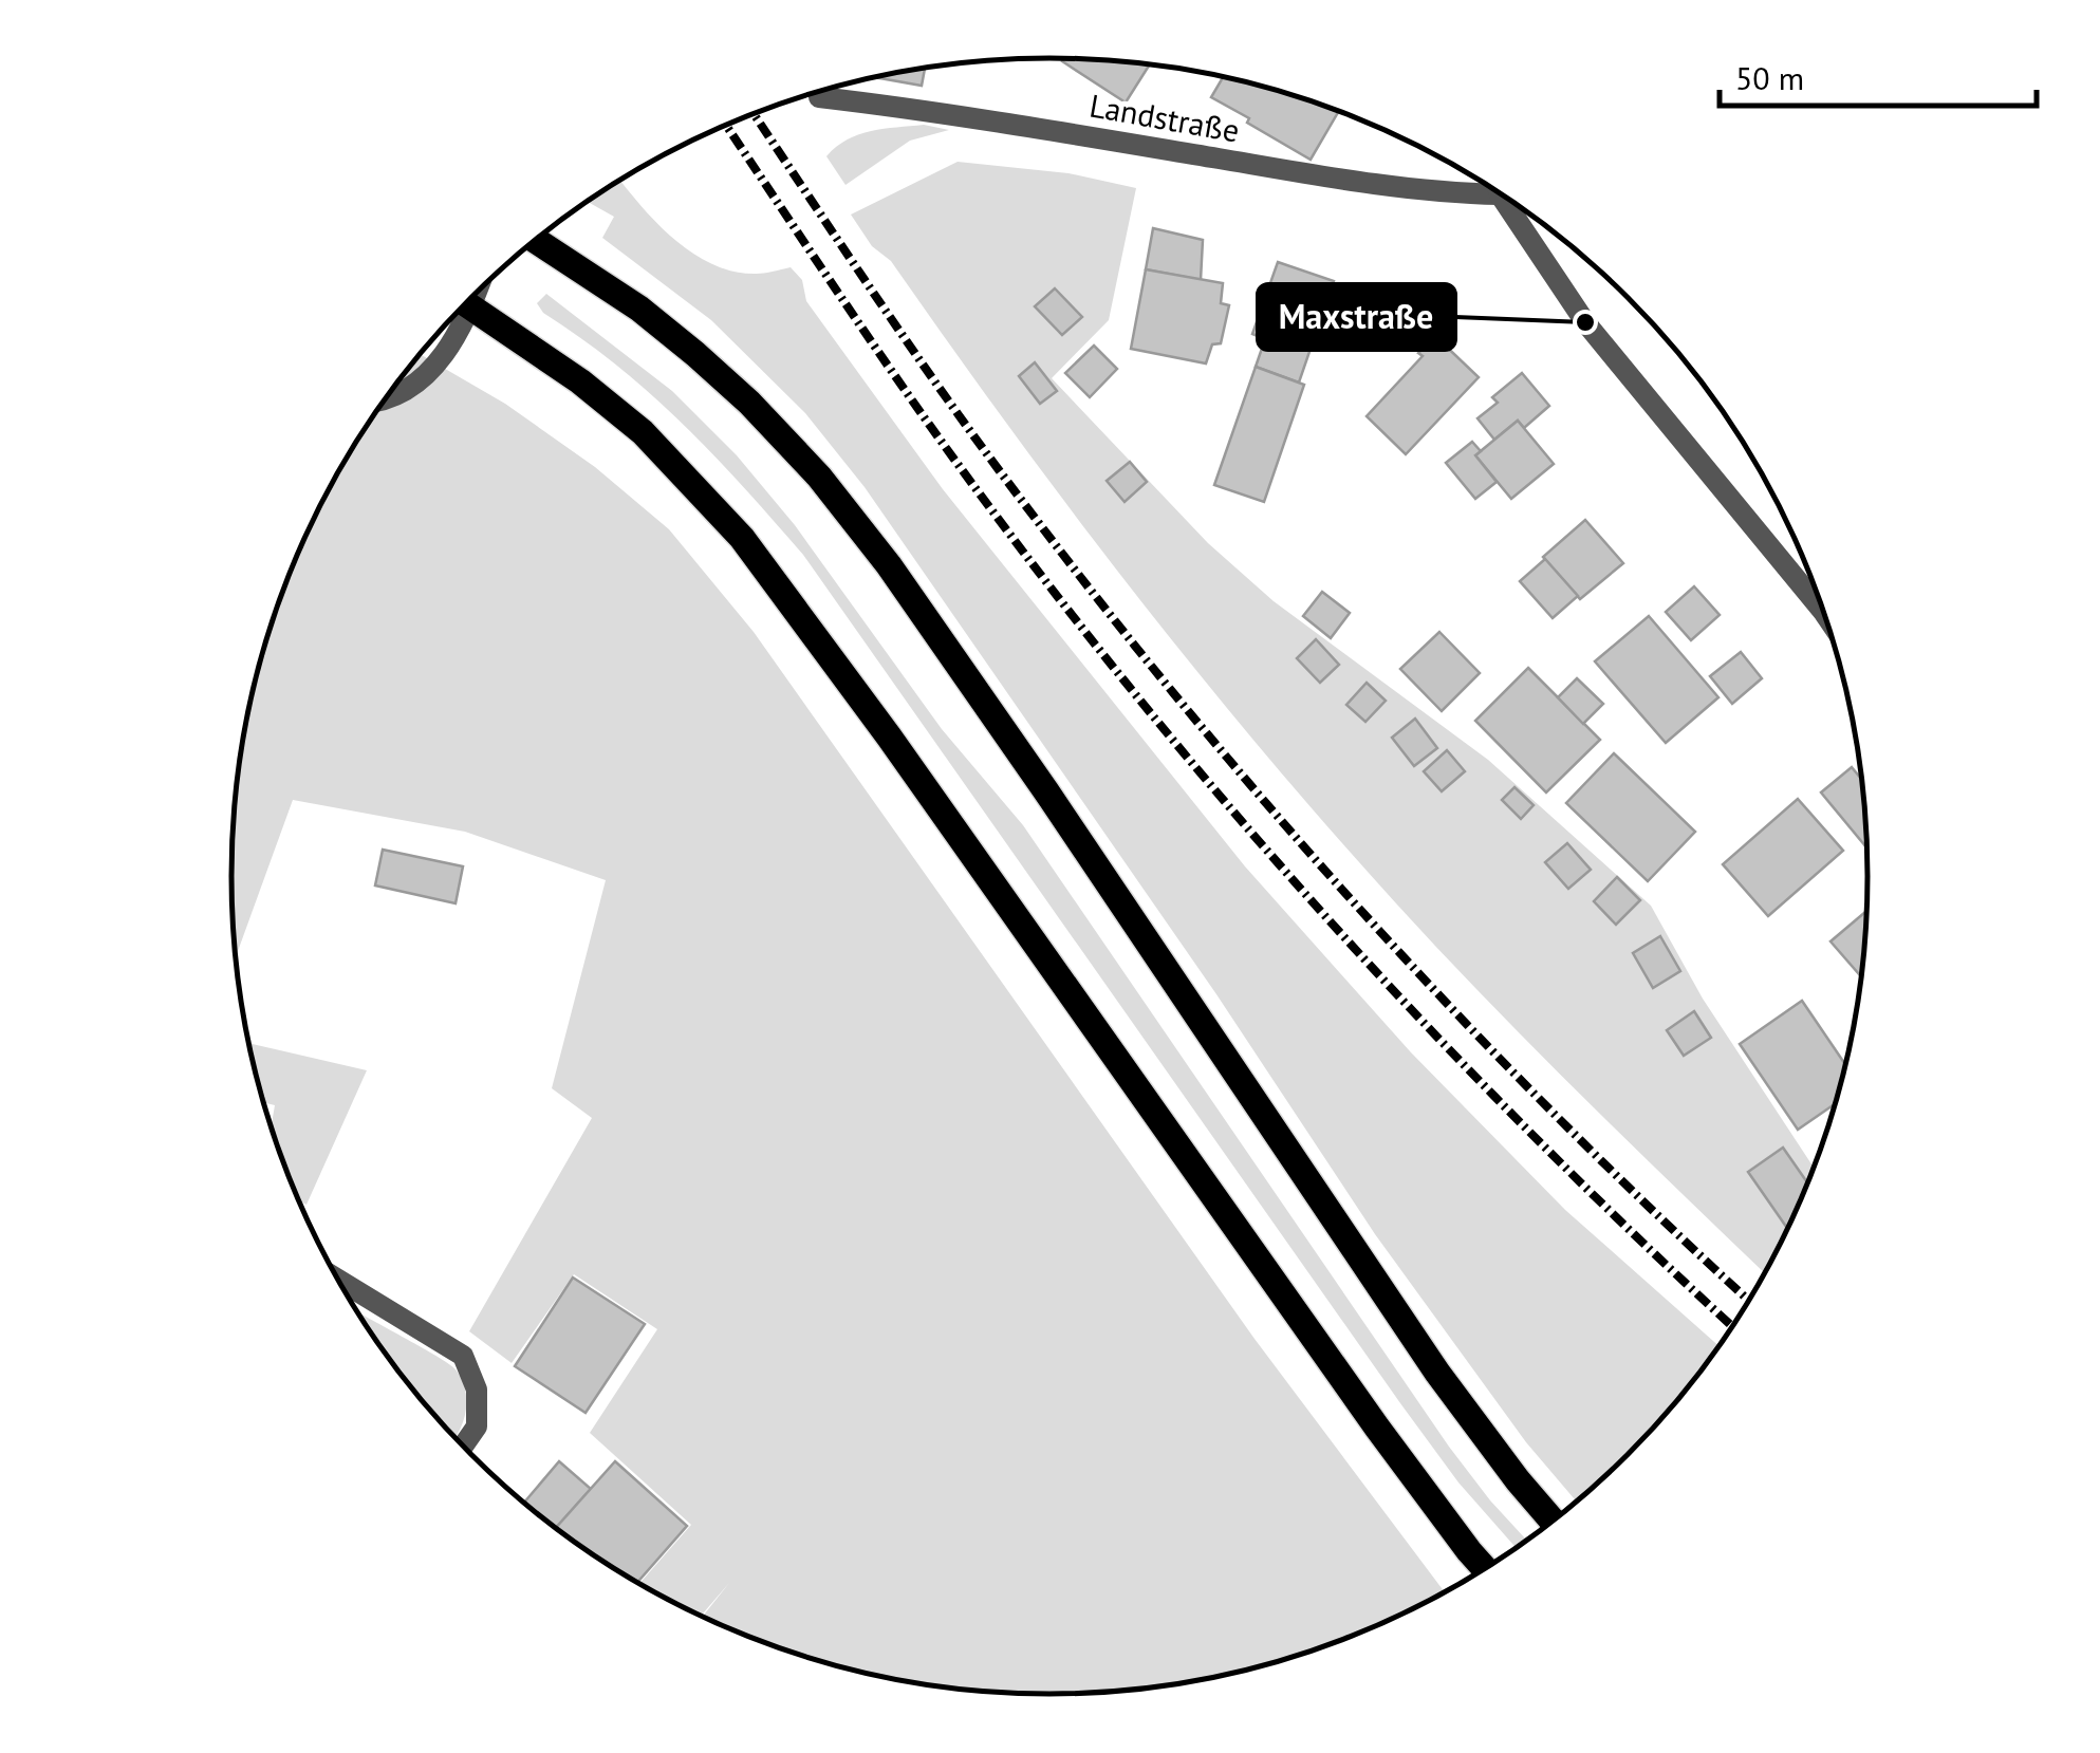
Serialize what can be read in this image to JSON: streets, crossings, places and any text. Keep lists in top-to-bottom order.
{
  "streets": {
    "street": ["Landstraße"]
  },
  "places": ["Maxstraße"],
  "scale_bar": "50 m"
}
